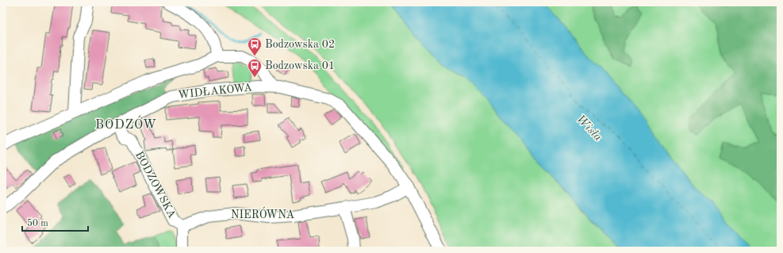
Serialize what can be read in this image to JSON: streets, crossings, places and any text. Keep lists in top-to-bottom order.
{
  "streets": {
    "street": ["WIDŁAKOWA", "BODZOWSKA", "NIERÓWNA"]
  },
  "crossings": [
    ["WIDŁAKOWA", "BODZOWSKA"],
    ["WIDŁAKOWA", "NIERÓWNA"],
    ["BODZOWSKA", "NIERÓWNA"]
  ],
  "districts": ["BODZÓW"],
  "water": ["Wisła"],
  "places": {
    "bus stop": ["Bodzowska 02", "Bodzowska 01"]
  },
  "scale_bar": "50 m"
}
